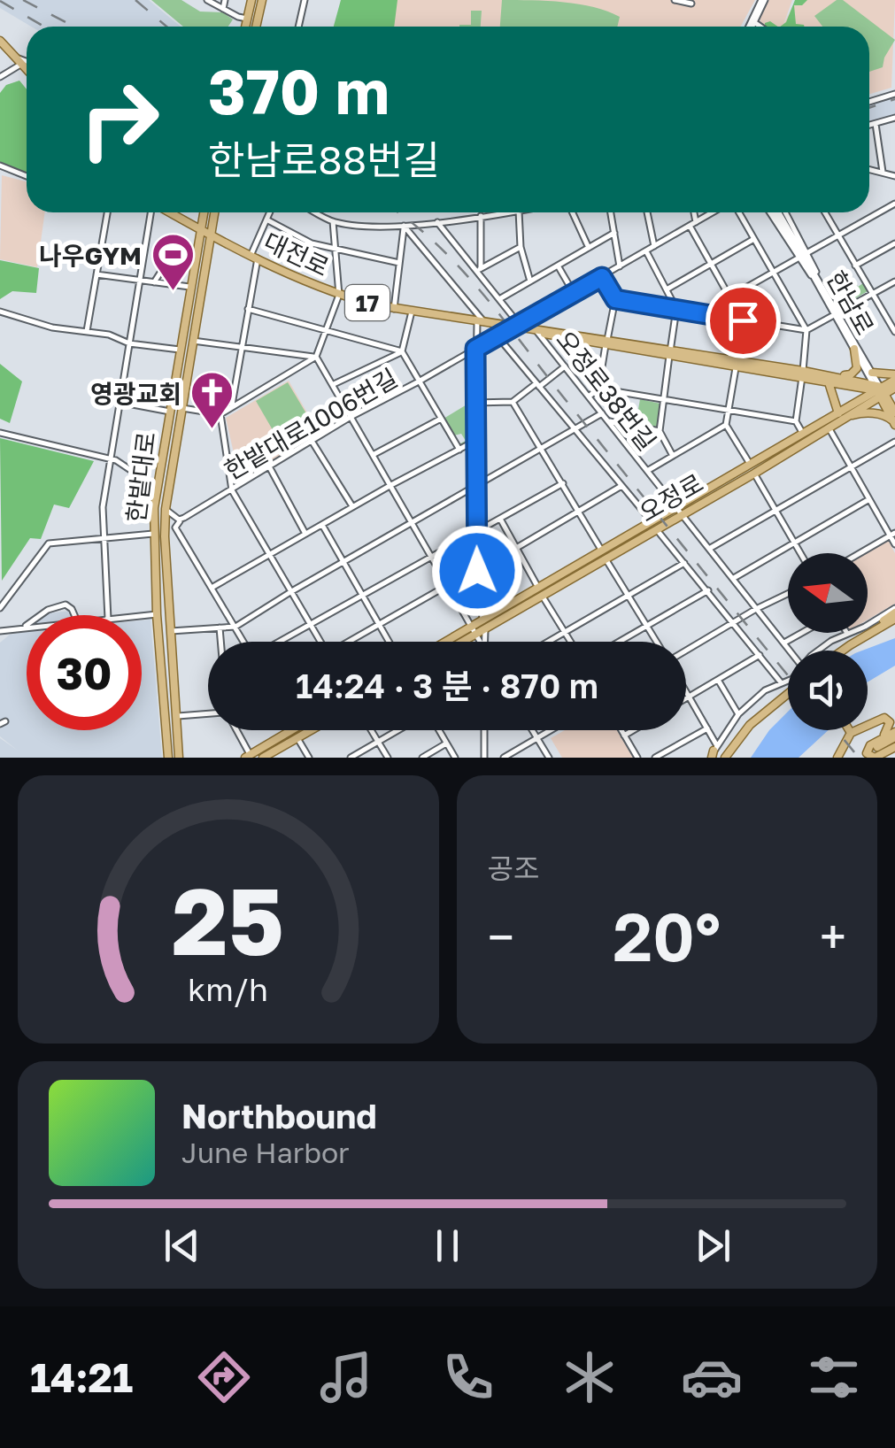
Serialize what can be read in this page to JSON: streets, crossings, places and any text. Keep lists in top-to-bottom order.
{
  "streets": {
    "main road": [
      "대전로",
      "17",
      "한남로",
      "한밭대로",
      "오정로"
    ],
    "street": ["오정로38번길", "한밭대로1006번길"]
  },
  "crossings": [
    ["대전로", "한남로"],
    ["대전로", "오정로38번길"],
    ["대전로", "한밭대로1006번길"],
    ["대전로", "한밭대로"],
    ["대전로", "오정로"],
    ["한남로", "오정로"],
    ["오정로38번길", "오정로"]
  ],
  "places": {
    "sports": ["나우GYM"],
    "church": ["영광교회"]
  },
  "north": "left",
  "page": {
    "turn": ["370 m", "한남로88번길"],
    "limit": "30",
    "trip": "14:24 · 3 분 · 870 m",
    "tile": "공조",
    "heat": ["−", "20°", "+"],
    "song": ["Northbound", "June Harbor"],
    "tabs": "14:21",
    "gauge": ["25", "km/h"]
  }
}
